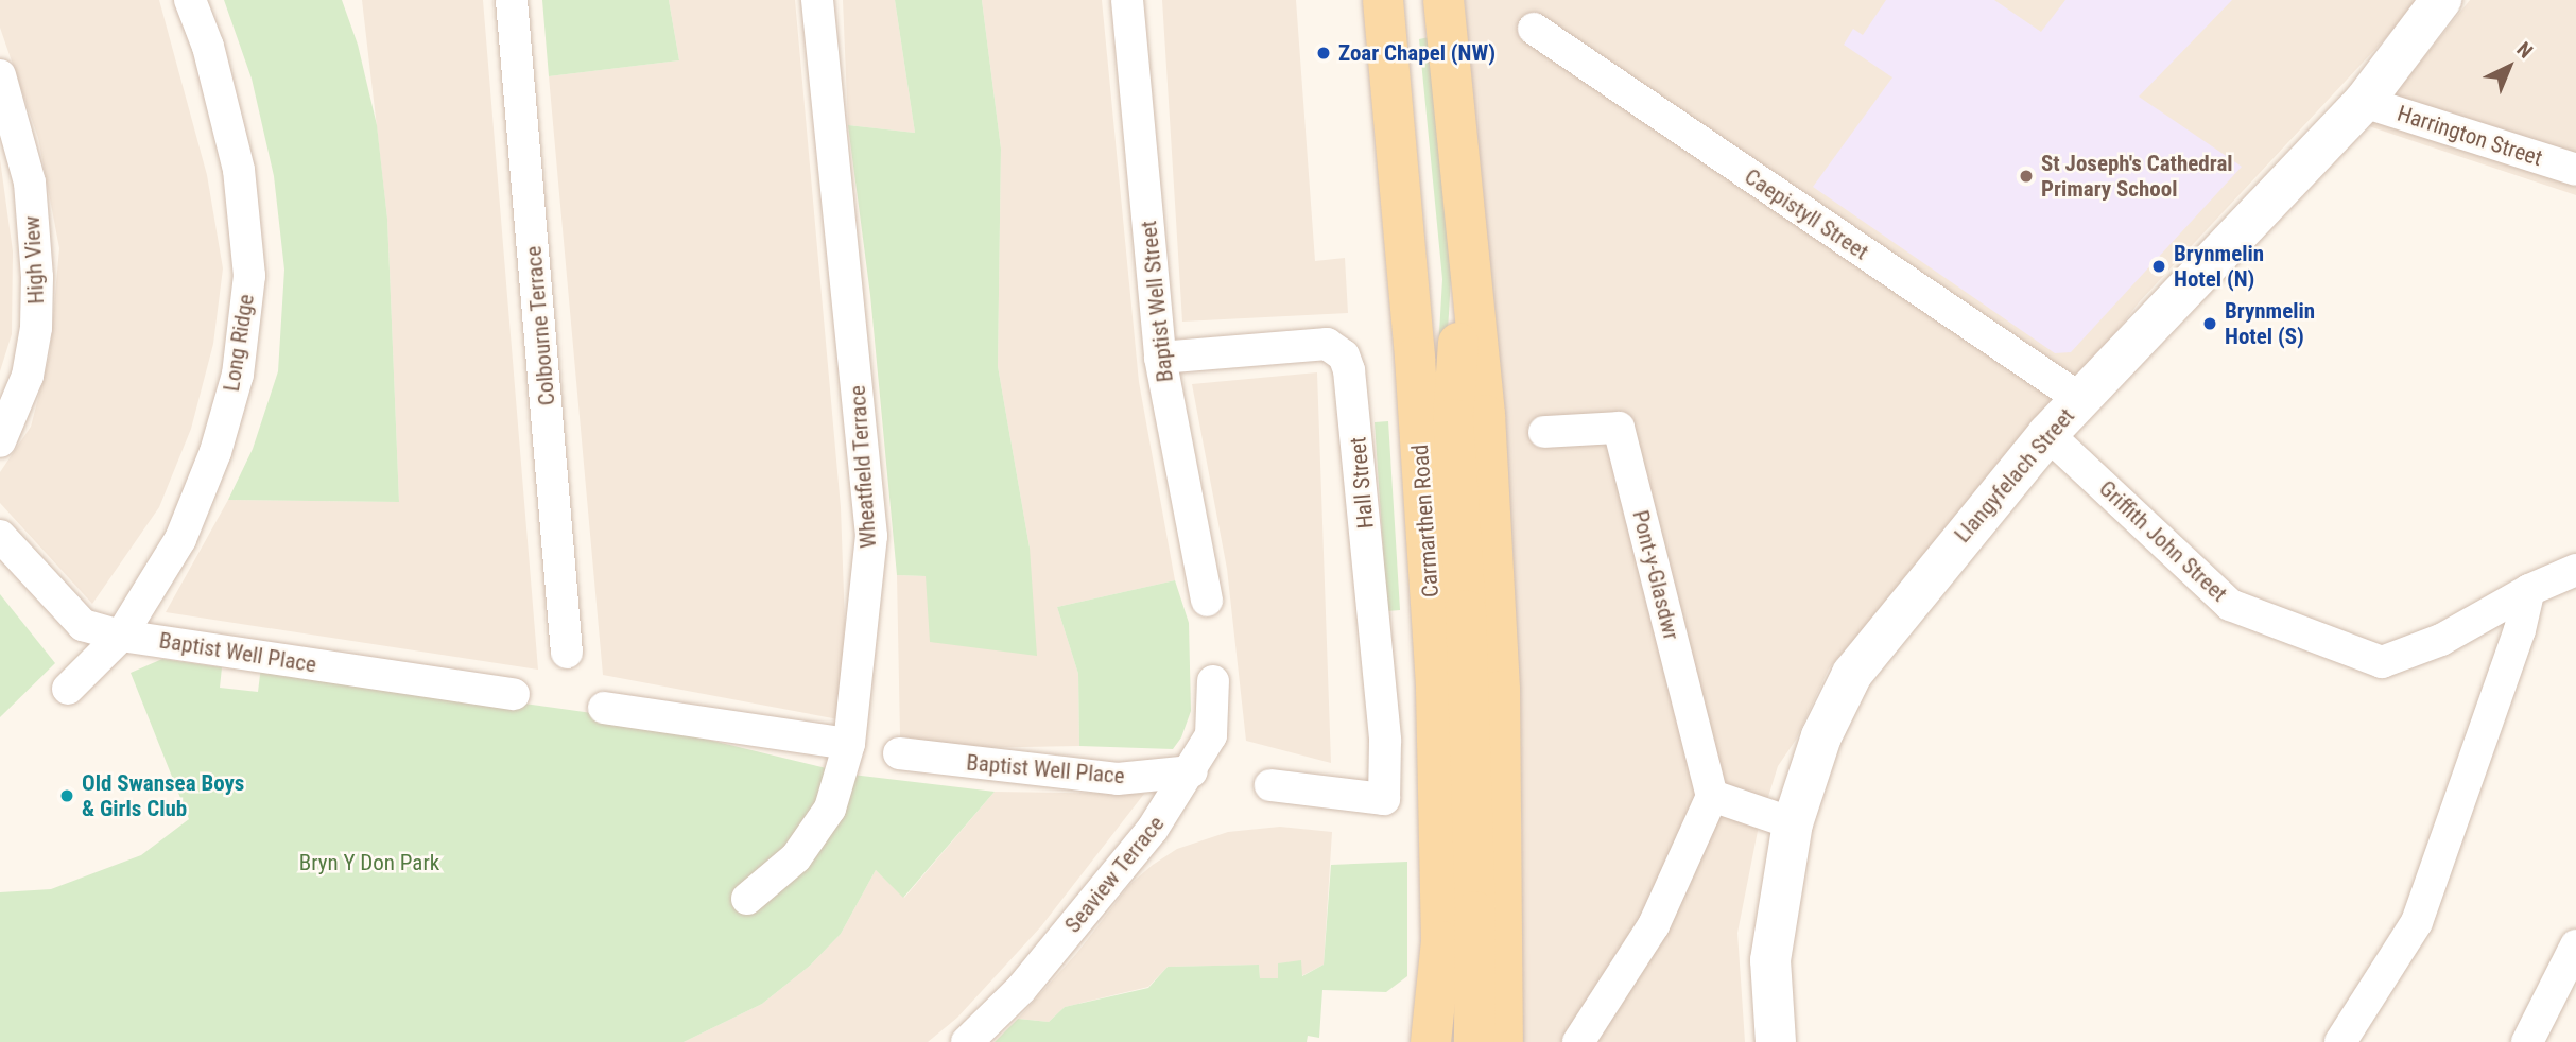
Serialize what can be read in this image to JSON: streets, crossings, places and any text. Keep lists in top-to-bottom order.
{
  "streets": {
    "main road": ["Llangyfelach Street", "Carmarthen Road"],
    "street": [
      "Harrington Street",
      "Caepistyll Street",
      "High View",
      "Baptist Well Street",
      "Colbourne Terrace",
      "Long Ridge",
      "Wheatfield Terrace",
      "Hall Street",
      "Griffith John Street",
      "Pont-y-Glasdwr",
      "Baptist Well Place",
      "Seaview Terrace"
    ]
  },
  "crossings": [
    ["Harrington Street", "Llangyfelach Street"],
    ["Caepistyll Street", "Llangyfelach Street"],
    ["Baptist Well Street", "Hall Street"],
    ["Long Ridge", "Baptist Well Place"],
    ["Llangyfelach Street", "Griffith John Street"],
    ["Baptist Well Place", "Seaview Terrace"]
  ],
  "parks": ["Bryn Y Don Park"],
  "places": [
    "Zoar Chapel (NW)",
    "St Joseph's Cathedral Primary School",
    "Brynmelin Hotel (N)",
    "Brynmelin Hotel (S)",
    "Old Swansea Boys & Girls Club"
  ],
  "north": "top right"
}
